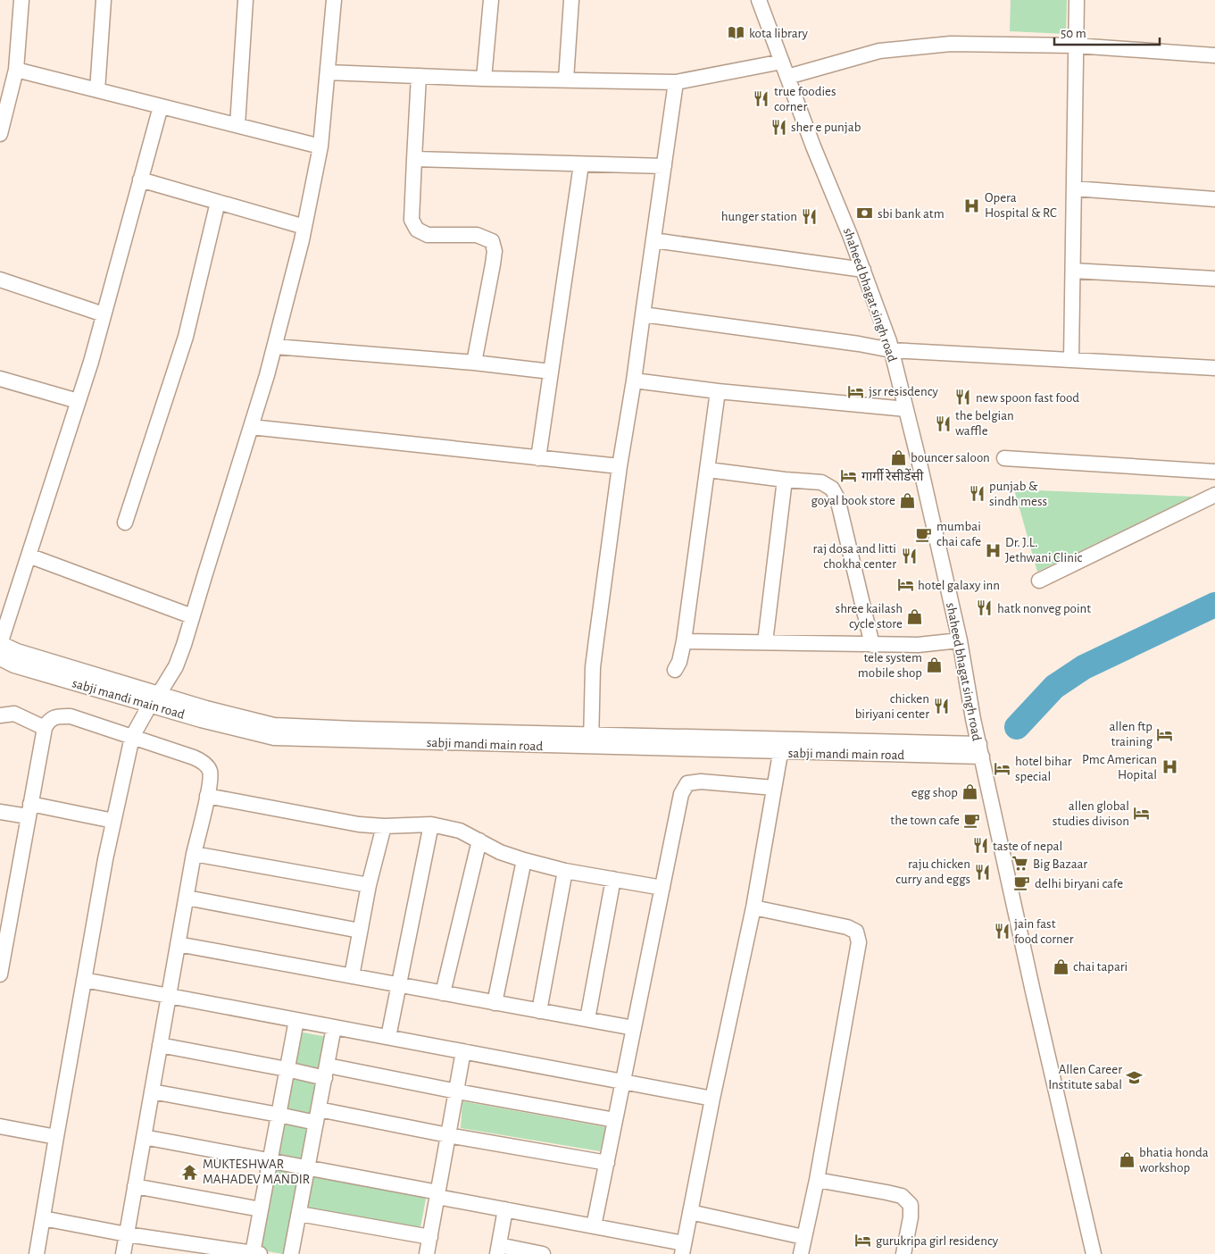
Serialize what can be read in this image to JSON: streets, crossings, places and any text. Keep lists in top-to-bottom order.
{
  "streets": {
    "street": ["shaheed bhagat singh road", "sabji mandi main road"]
  },
  "crossings": [
    ["shaheed bhagat singh road", "sabji mandi main road"]
  ],
  "places": {
    "library": ["kota library"],
    "restaurant": [
      "true foodies corner",
      "sher e punjab",
      "hunger station",
      "new spoon fast food",
      "the belgian waffle",
      "punjab & sindh mess",
      "raj dosa and litti chokha center",
      "hatk nonveg point",
      "chicken biriyani center",
      "taste of nepal",
      "raju chicken curry and eggs",
      "jain fast food corner"
    ],
    "hospital": ["Opera Hospital & RC", "Dr. J.L. Jethwani Clinic", "Pmc American Hopital"],
    "bank": ["sbi bank atm"],
    "hotel": [
      "jsr resisdency",
      "गार्गी रेसीडेंसी",
      "hotel galaxy inn",
      "allen ftp training",
      "hotel bihar special",
      "allen global studies divison",
      "gurukripa girl residency"
    ],
    "shop": [
      "bouncer saloon",
      "goyal book store",
      "shree kailash cycle store",
      "tele system mobile shop",
      "egg shop",
      "chai tapari",
      "bhatia honda workshop"
    ],
    "cafe": ["mumbai chai cafe", "the town cafe", "delhi biryani cafe"],
    "supermarket": ["Big Bazaar"],
    "school or university": ["Allen Career Institute sabal"],
    "temple": ["MUKTESHWAR MAHADEV MANDIR"]
  },
  "scale_bar": "50 m"
}
